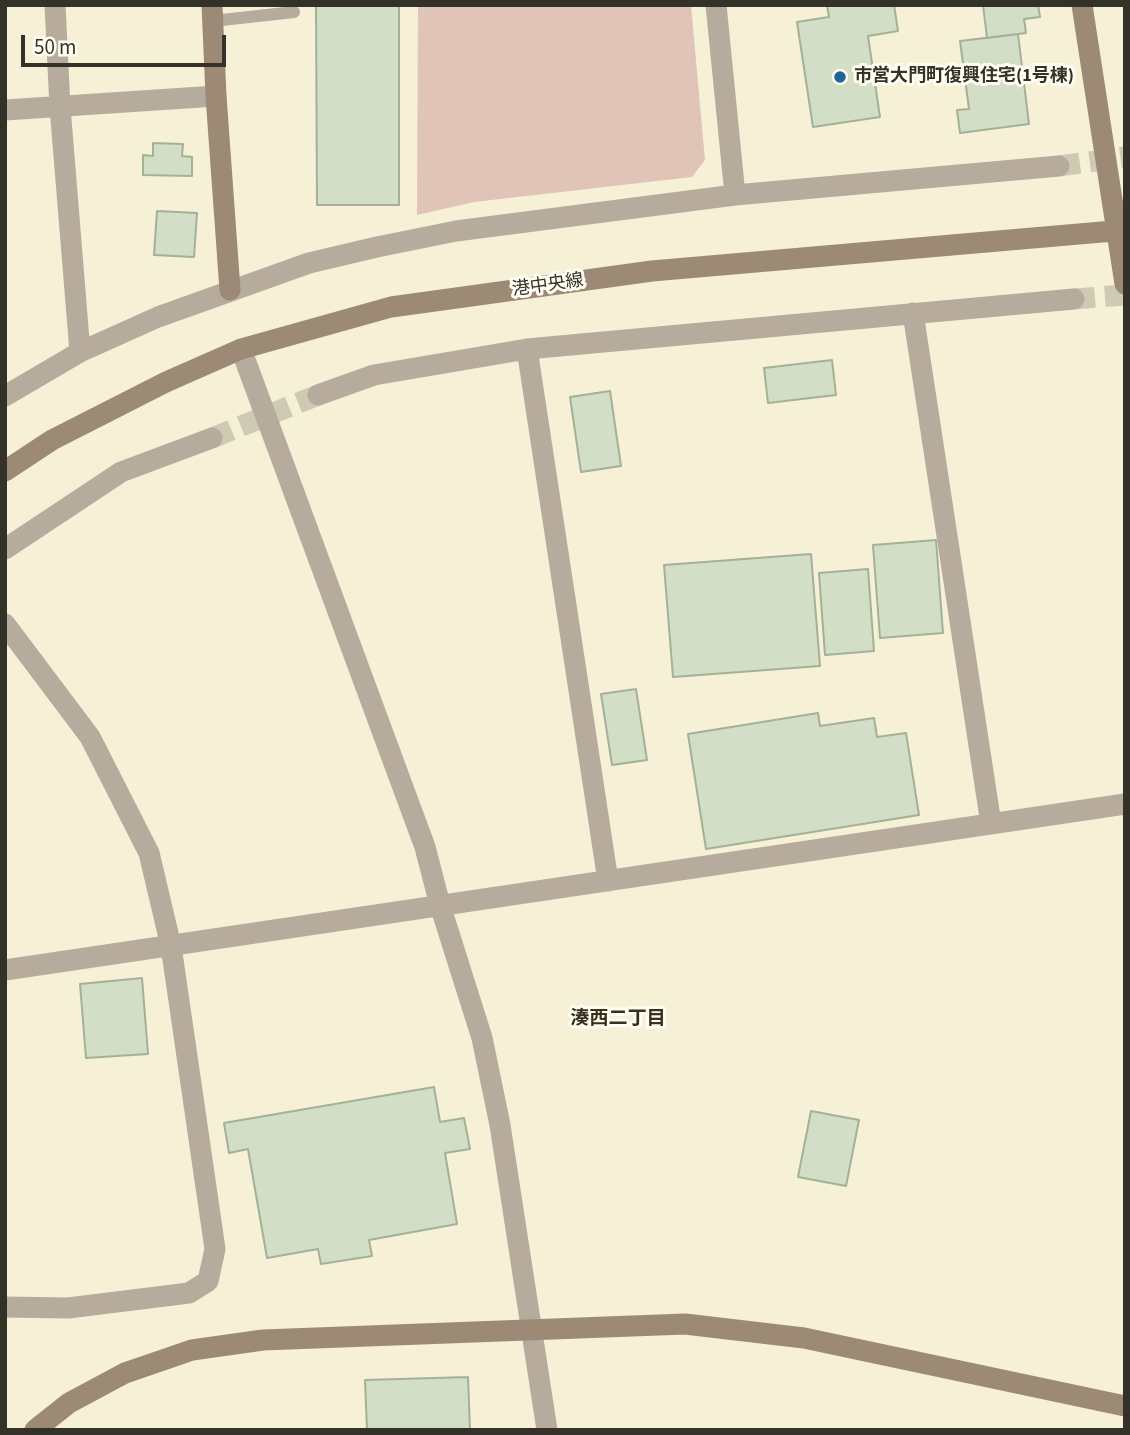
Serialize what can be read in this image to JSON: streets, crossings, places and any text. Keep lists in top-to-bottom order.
{
  "streets": {
    "street": ["港中央線"]
  },
  "districts": ["湊西二丁目"],
  "places": ["市営大門町復興住宅(1号棟)"],
  "scale_bar": "50 m"
}
